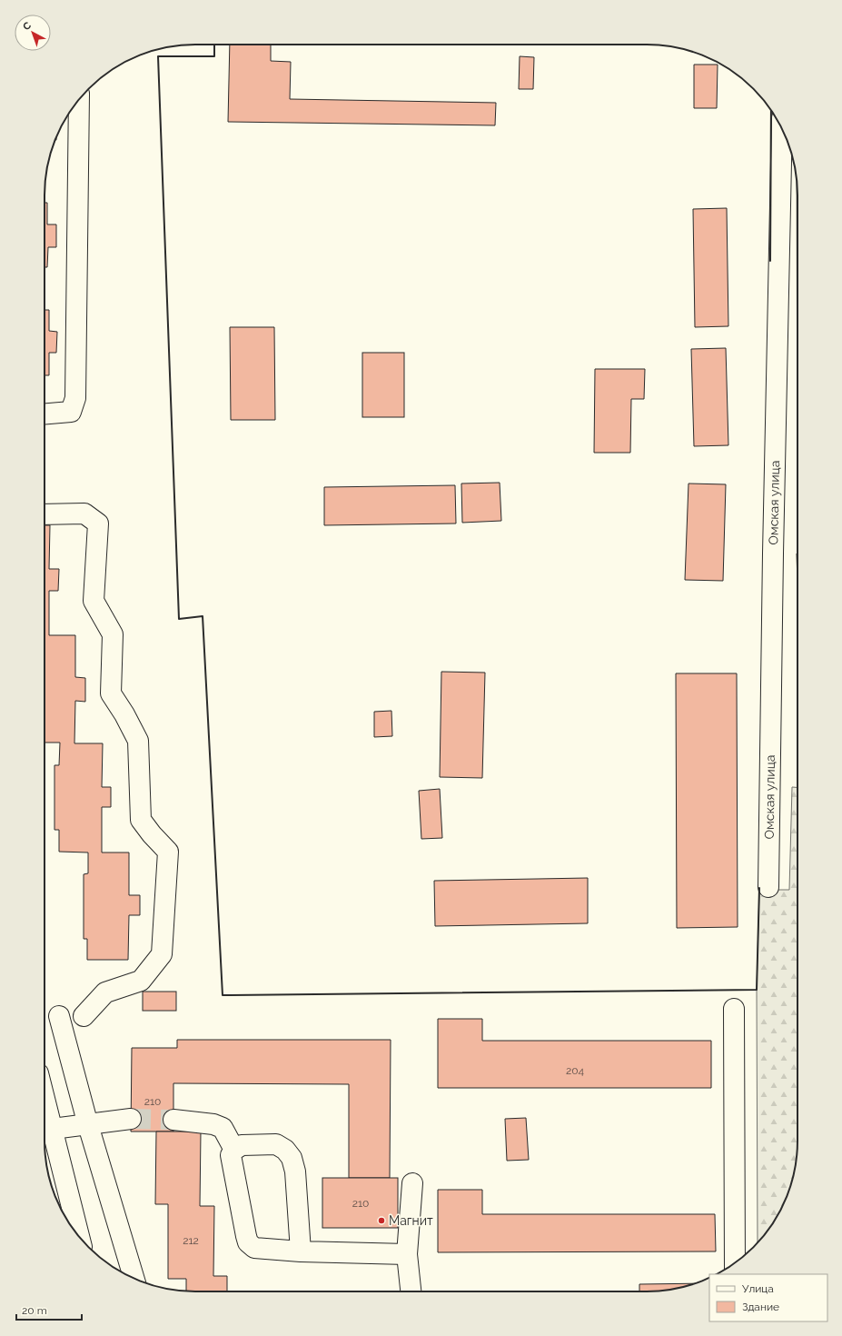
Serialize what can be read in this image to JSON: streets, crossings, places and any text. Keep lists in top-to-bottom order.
{
  "streets": {
    "street": ["Омская улица"]
  },
  "places": ["Магнит"],
  "house_numbers": [
    "204",
    "210",
    "210",
    "212"
  ],
  "legend": ["Улица", "Здание"],
  "scale_bar": "20 m",
  "north": "top left"
}
